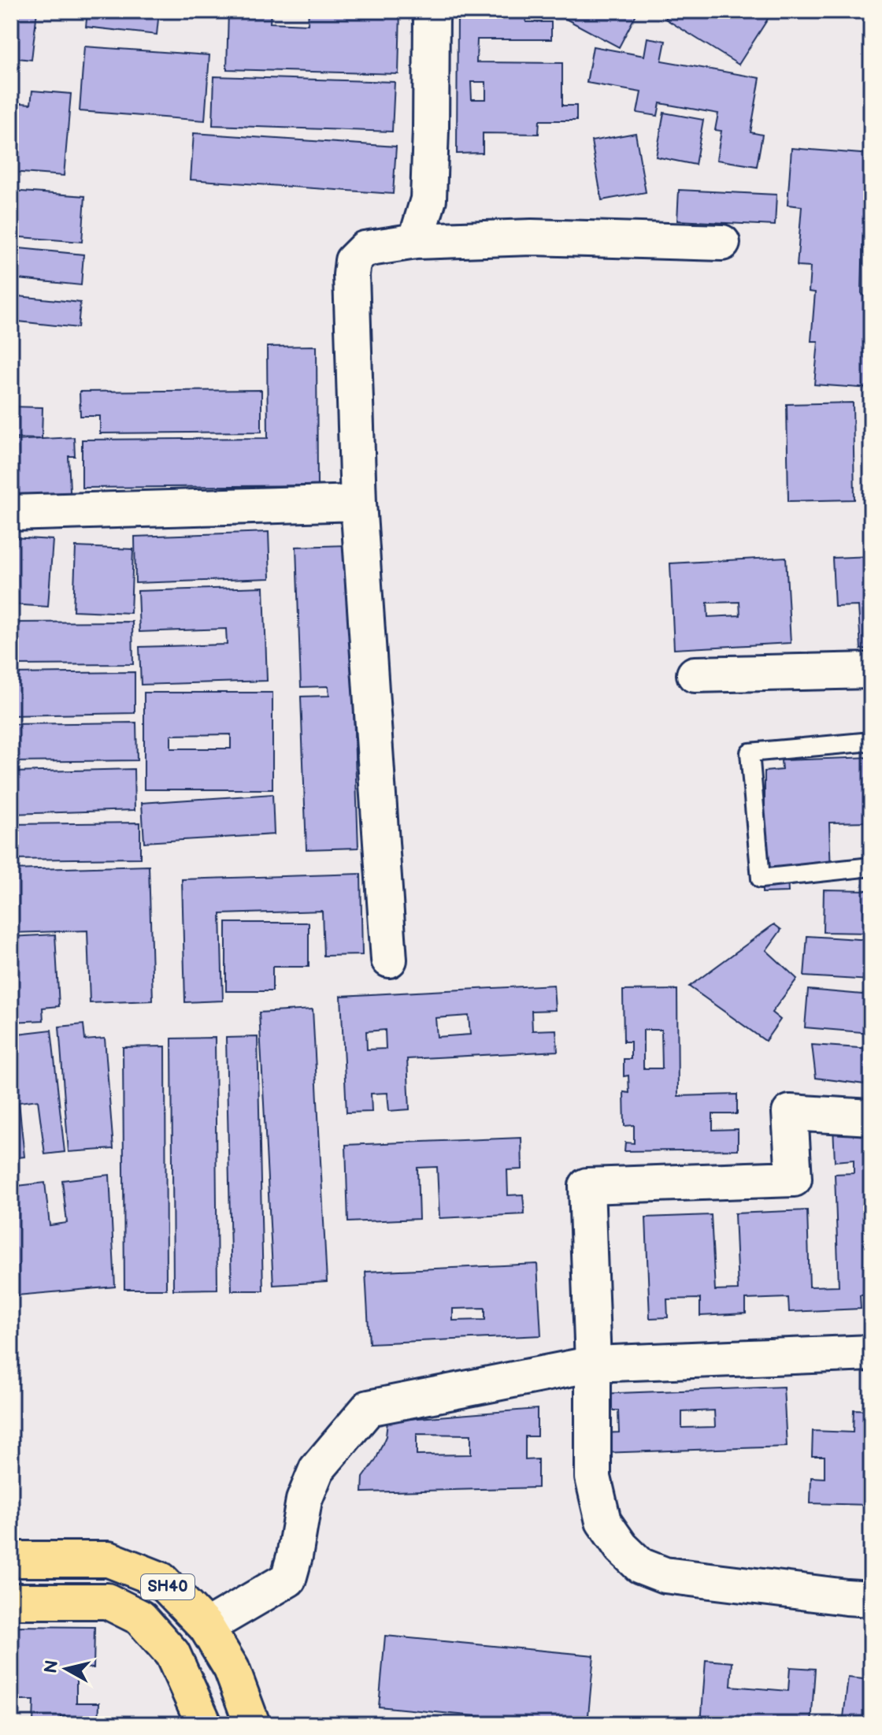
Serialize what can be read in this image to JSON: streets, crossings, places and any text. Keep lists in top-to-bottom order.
{
  "streets": {
    "main road": ["SH40"]
  },
  "north": "left"
}
